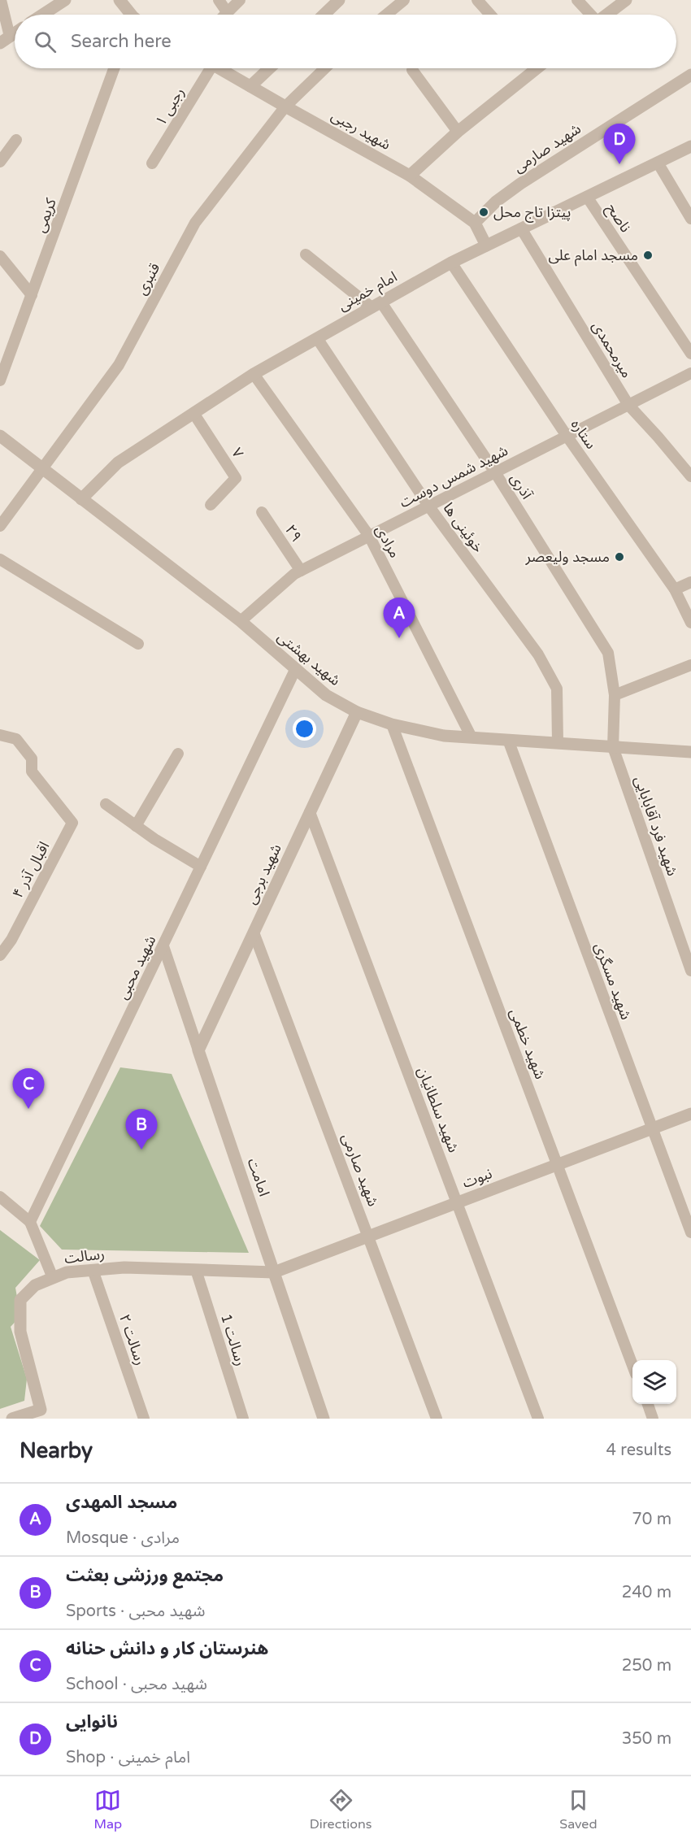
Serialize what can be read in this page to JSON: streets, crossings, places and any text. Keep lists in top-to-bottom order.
{
  "streets": {
    "street": [
      "رجبی ۱",
      "شهید رجبی",
      "شهید صارمی",
      "کریمی",
      "ناصح",
      "قنبری",
      "امام خمینی",
      "میرمحمدی",
      "ستاره",
      "۷",
      "شهید شمس دوست",
      "آذری",
      "خوئینی ها",
      "۲۹",
      "مرادی",
      "شهید بهشتی",
      "شهید فرد آقابابایی",
      "اقبال آذر ۴",
      "شهید برجی",
      "شهید محبی",
      "شهید مسگری",
      "شهید خطمی",
      "شهید سلطانیان",
      "امامت",
      "نبوت",
      "رسالت",
      "رسالت ۲",
      "رسالت 1"
    ]
  },
  "crossings": [
    ["شهید رجبی", "شهید صارمی"],
    ["شهید رجبی", "قنبری"],
    ["شهید رجبی", "امام خمینی"],
    ["شهید صارمی", "شهید برجی"],
    ["شهید صارمی", "نبوت"],
    ["ناصح", "امام خمینی"],
    ["قنبری", "شهید بهشتی"],
    ["امام خمینی", "میرمحمدی"],
    ["امام خمینی", "ستاره"],
    ["امام خمینی", "۷"],
    ["امام خمینی", "آذری"],
    ["امام خمینی", "خوئینی ها"],
    ["امام خمینی", "مرادی"],
    ["امام خمینی", "شهید بهشتی"],
    ["میرمحمدی", "شهید شمس دوست"],
    ["ستاره", "شهید شمس دوست"],
    ["شهید شمس دوست", "آذری"],
    ["شهید شمس دوست", "خوئینی ها"],
    ["شهید شمس دوست", "۲۹"],
    ["شهید شمس دوست", "مرادی"],
    ["شهید شمس دوست", "شهید بهشتی"],
    ["آذری", "شهید بهشتی"],
    ["آذری", "شهید فرد آقابابایی"],
    ["خوئینی ها", "شهید بهشتی"],
    ["مرادی", "شهید بهشتی"],
    ["شهید بهشتی", "شهید فرد آقابابایی"],
    ["شهید بهشتی", "شهید برجی"],
    ["شهید بهشتی", "شهید محبی"],
    ["شهید بهشتی", "شهید مسگری"],
    ["شهید بهشتی", "شهید خطمی"],
    ["شهید برجی", "شهید سلطانیان"],
    ["شهید برجی", "امامت"],
    ["شهید محبی", "امامت"],
    ["شهید مسگری", "نبوت"],
    ["شهید خطمی", "نبوت"],
    ["شهید سلطانیان", "نبوت"],
    ["امامت", "نبوت"],
    ["امامت", "رسالت"],
    ["نبوت", "رسالت"],
    ["رسالت", "رسالت ۲"],
    ["رسالت", "رسالت 1"]
  ],
  "places": ["پیتزا تاج محل", "مسجد امام علی", "مسجد ولیعصر"],
  "page": {
    "search": "Search here",
    "pins": [
      "D",
      "A",
      "C",
      "B"
    ],
    "heading": ["Nearby", "4 results"],
    "list": [
      {
        "mark": "A",
        "name": "مسجد المهدی",
        "note": "Mosque · مرادی",
        "value": "70 m"
      },
      {
        "mark": "B",
        "name": "مجتمع ورزشی بعثت",
        "note": "Sports · شهید محبی",
        "value": "240 m"
      },
      {
        "mark": "C",
        "name": "هنرستان کار و دانش حنانه",
        "note": "School · شهید محبی",
        "value": "250 m"
      },
      {
        "mark": "D",
        "name": "نانوایی",
        "note": "Shop · امام خمینی",
        "value": "350 m"
      }
    ],
    "nav": ["Map", "Directions", "Saved"]
  }
}
